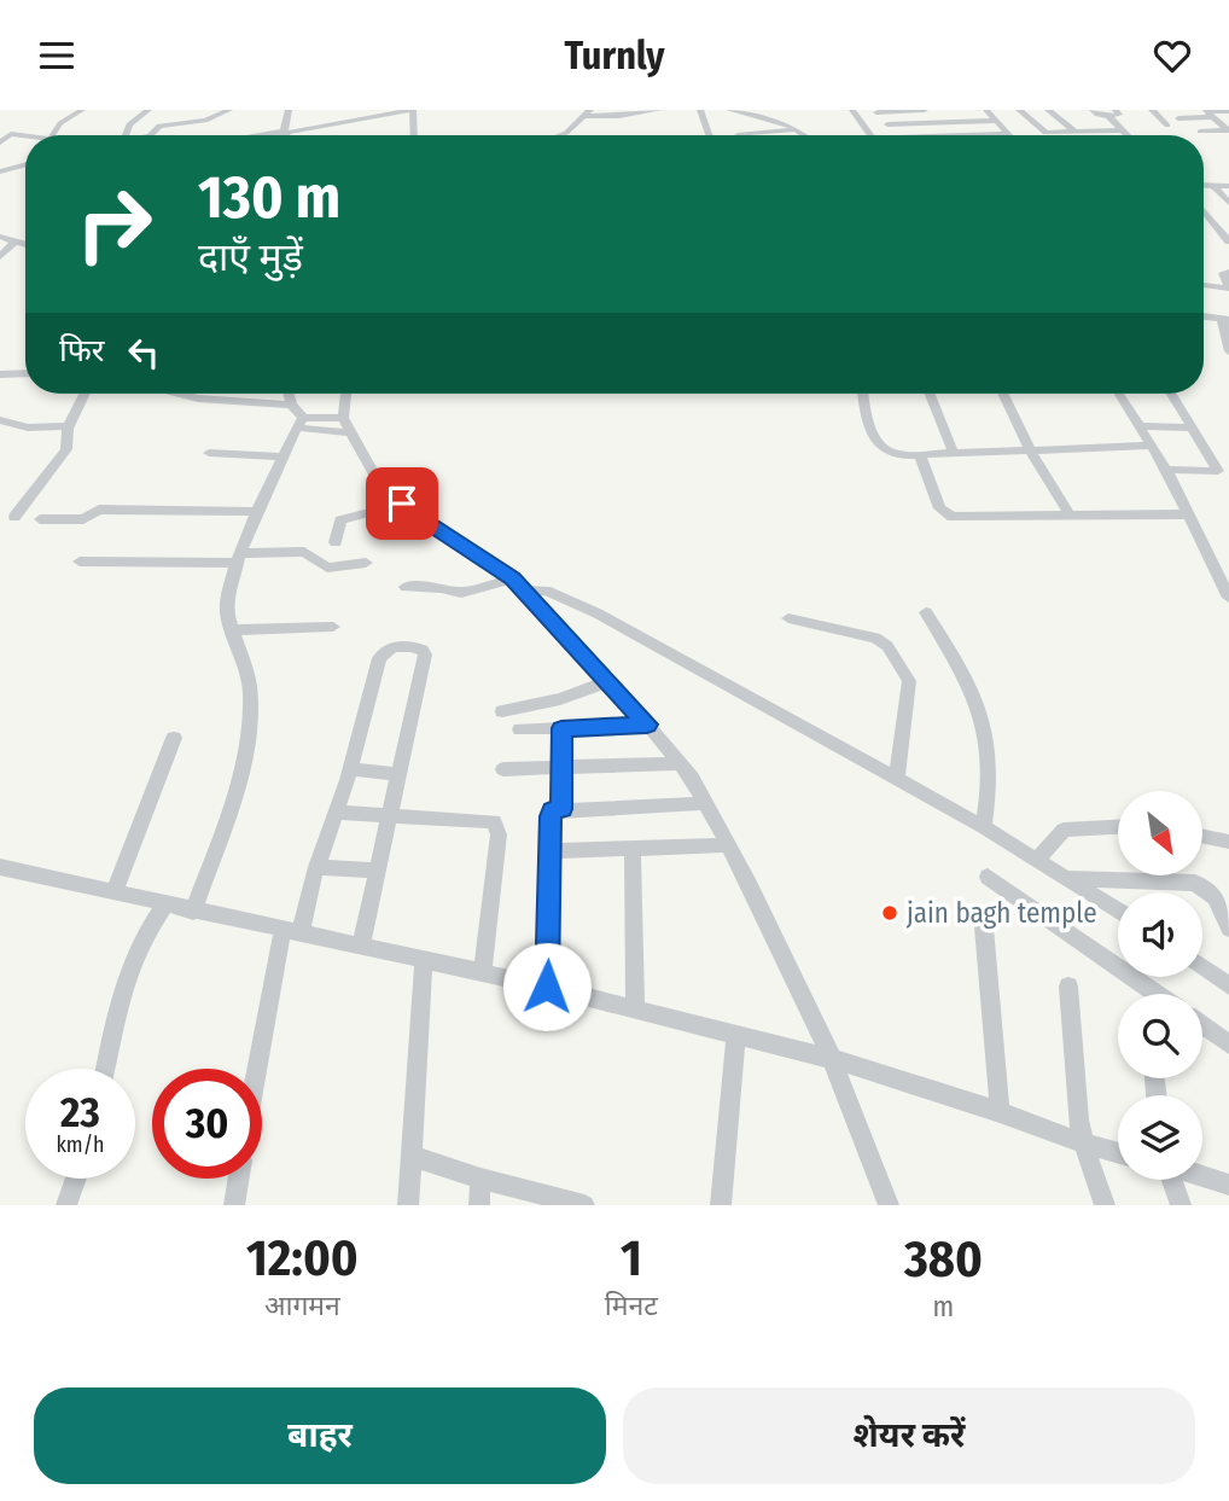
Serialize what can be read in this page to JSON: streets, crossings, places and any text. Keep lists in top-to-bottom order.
{
  "places": ["jain bagh temple"],
  "north": "bottom right",
  "page": {
    "header": "Turnly",
    "turn": ["130 m", "दाएँ मुड़ें"],
    "then": "फिर",
    "speed": "23 km/h",
    "limit": "30",
    "eta": [
      "12:00",
      "आगमन",
      "1",
      "मिनट",
      "380",
      "m"
    ],
    "buttons": ["बाहर", "शेयर करें"]
  }
}
